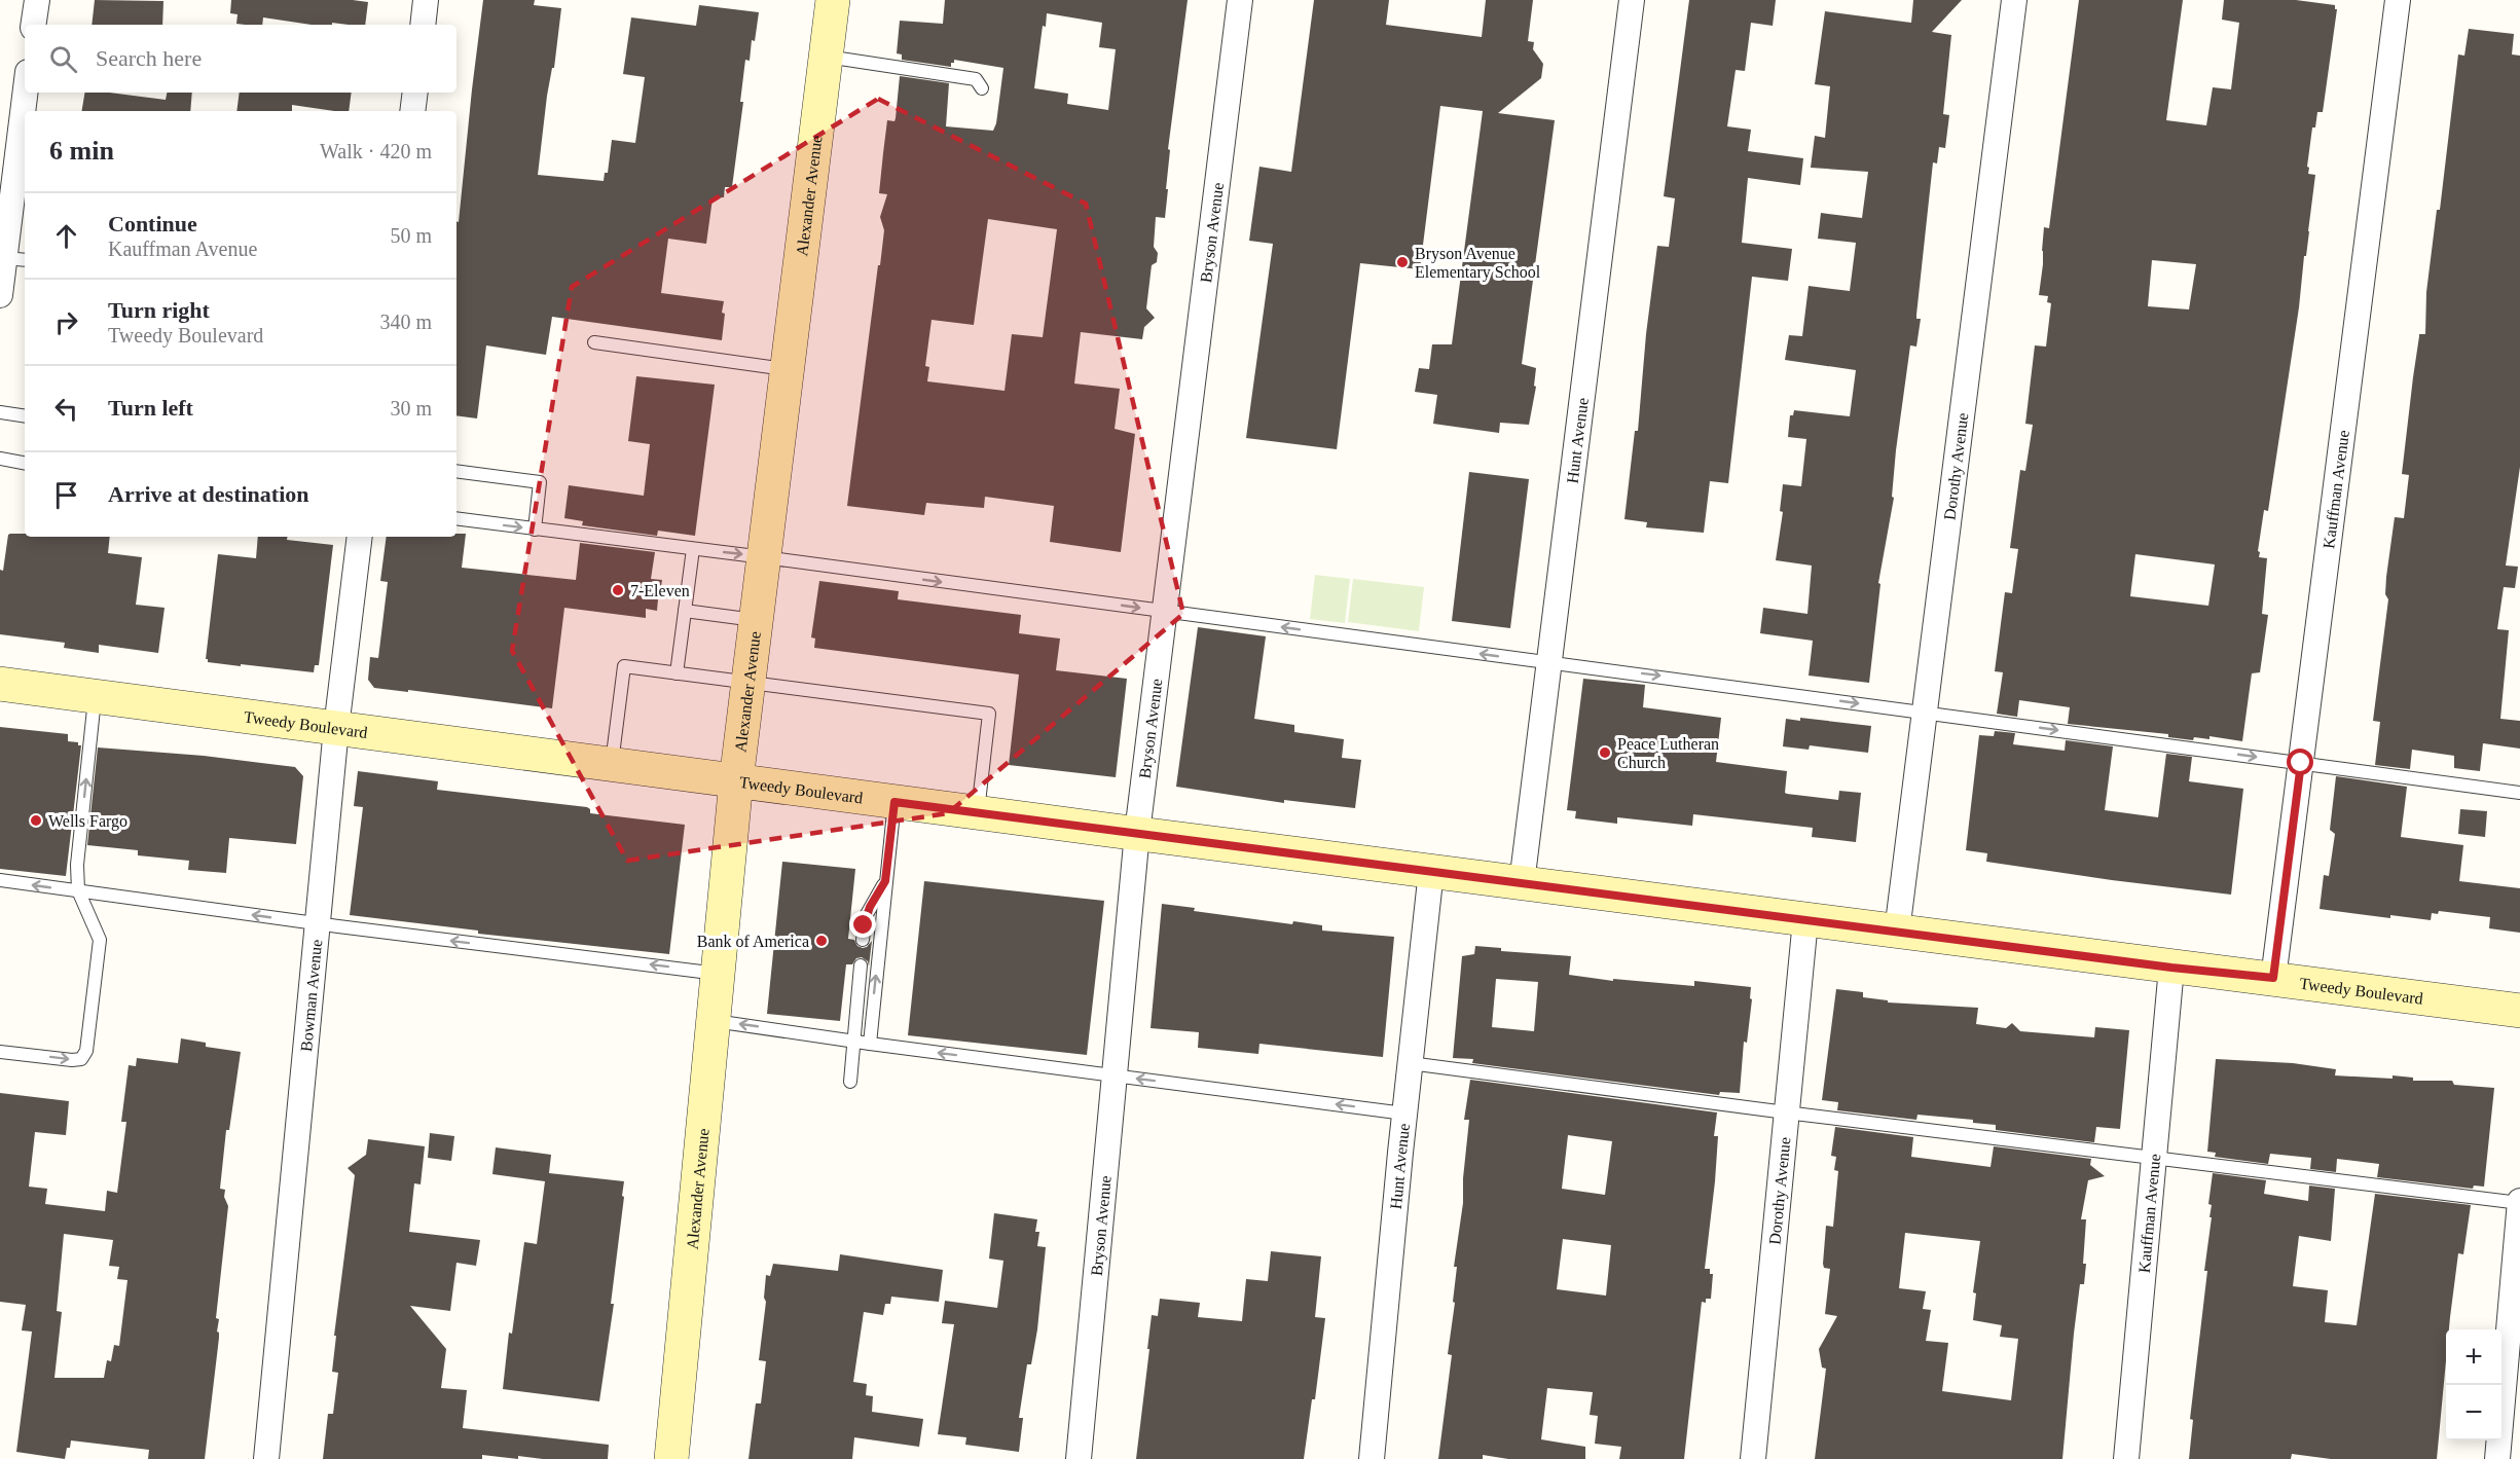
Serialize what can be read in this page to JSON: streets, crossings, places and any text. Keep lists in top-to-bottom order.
{
  "streets": {
    "main road": ["Alexander Avenue", "Tweedy Boulevard"],
    "street": [
      "Bryson Avenue",
      "Hunt Avenue",
      "Dorothy Avenue",
      "Kauffman Avenue",
      "Bowman Avenue"
    ]
  },
  "crossings": [
    ["Alexander Avenue", "Tweedy Boulevard"],
    ["Bryson Avenue", "Tweedy Boulevard"],
    ["Hunt Avenue", "Tweedy Boulevard"],
    ["Dorothy Avenue", "Tweedy Boulevard"],
    ["Kauffman Avenue", "Tweedy Boulevard"],
    ["Tweedy Boulevard", "Bowman Avenue"]
  ],
  "places": [
    "Bryson Avenue Elementary School",
    "7-Eleven",
    "Peace Lutheran Church",
    "Wells Fargo",
    "Bank of America"
  ],
  "page": {
    "search": "Search here",
    "heading": ["6 min", "Walk · 420 m"],
    "list": [
      ["Continue", "Kauffman Avenue", "50 m"],
      ["Turn right", "Tweedy Boulevard", "340 m"],
      ["Turn left", "30 m"],
      "Arrive at destination"
    ],
    "map_buttons": ["+", "−"]
  }
}
